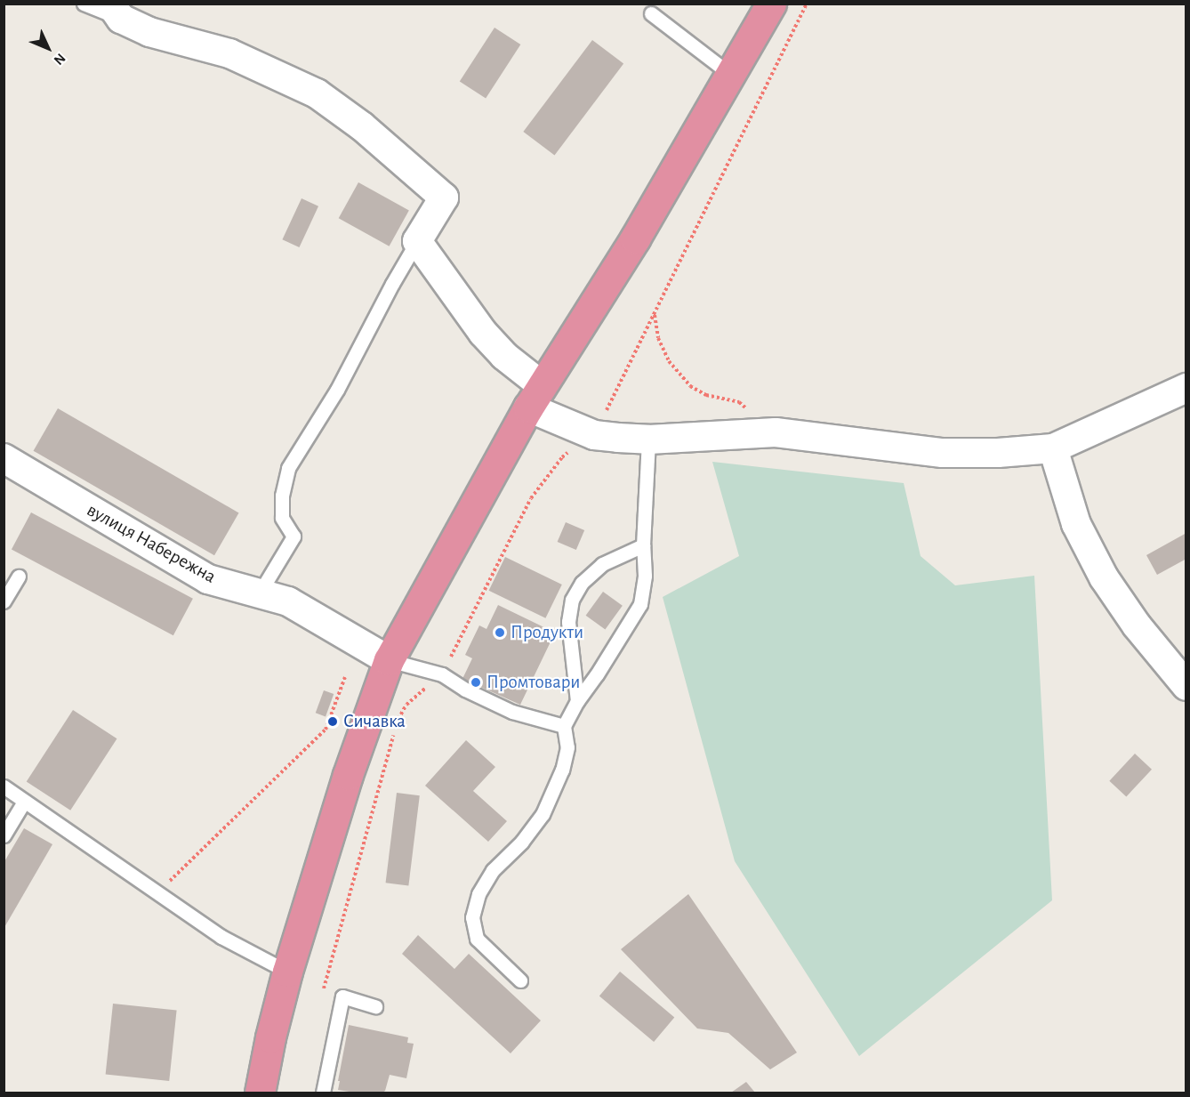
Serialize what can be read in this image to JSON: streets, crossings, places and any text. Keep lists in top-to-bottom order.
{
  "streets": {
    "street": ["вулиця Набережна"]
  },
  "places": ["Продукти", "Промтовари", "Сичавка"],
  "north": "bottom right"
}
